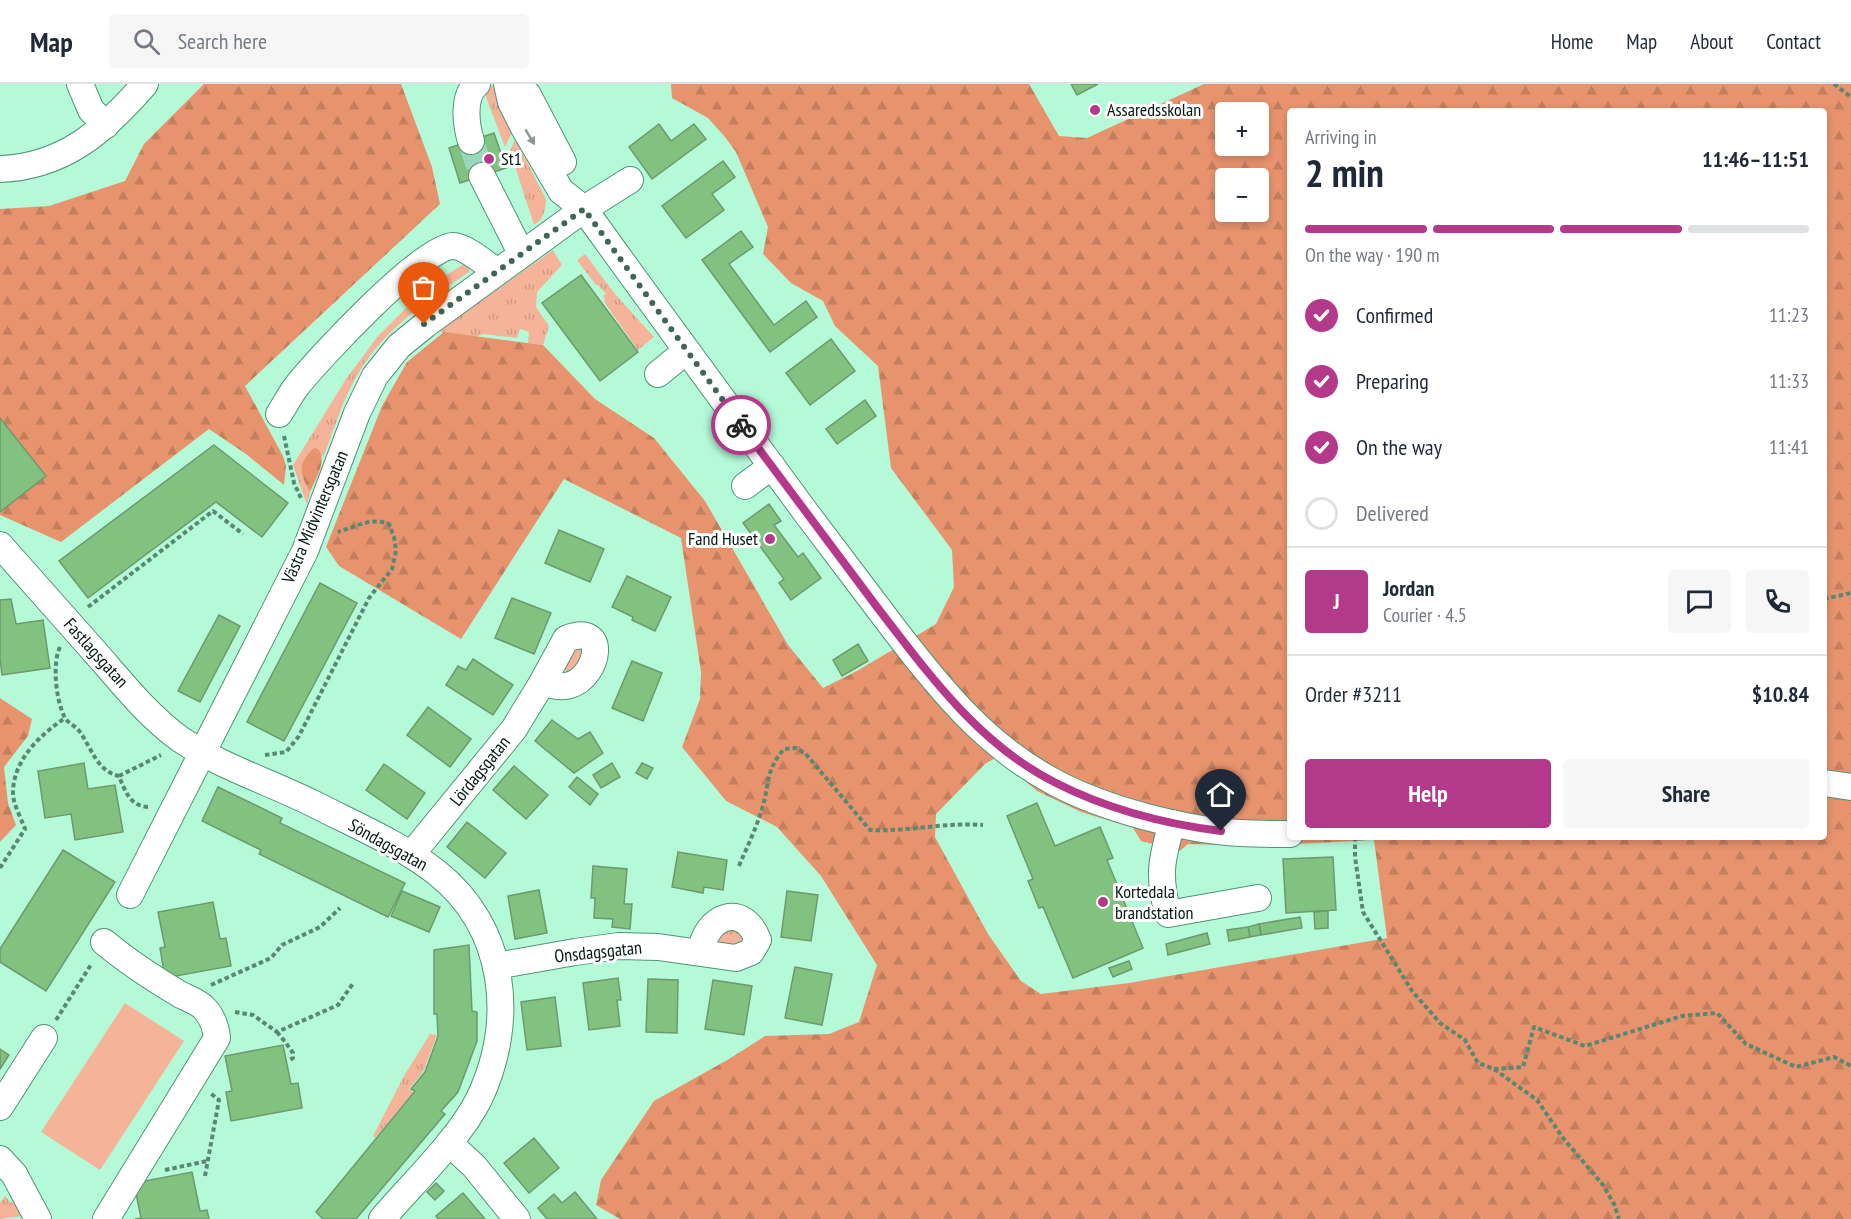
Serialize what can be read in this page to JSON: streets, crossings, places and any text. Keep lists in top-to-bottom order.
{
  "streets": {
    "street": [
      "Västra Midvintersgatan",
      "Fastlagsgatan",
      "Lördagsgatan",
      "Söndagsgatan",
      "Onsdagsgatan"
    ]
  },
  "crossings": [
    ["Västra Midvintersgatan", "Fastlagsgatan"],
    ["Västra Midvintersgatan", "Söndagsgatan"],
    ["Fastlagsgatan", "Söndagsgatan"],
    ["Lördagsgatan", "Söndagsgatan"],
    ["Söndagsgatan", "Onsdagsgatan"]
  ],
  "places": [
    "Assaredsskolan",
    "St1",
    "Fand Huset",
    "Kortedala brandstation"
  ],
  "page": {
    "header": "Map",
    "search": "Search here",
    "nav": [
      "Home",
      "Map",
      "About",
      "Contact"
    ],
    "map_buttons": ["+", "−"],
    "heading": ["2 min", "Arriving in", "11:46–11:51"],
    "panel": [
      "Jordan",
      "Courier · 4.5",
      "Order #3211",
      "$10.84"
    ],
    "bar": "On the way · 190 m",
    "list": [
      ["Confirmed", "11:23"],
      ["Preparing", "11:33"],
      ["On the way", "11:41"],
      "Delivered"
    ],
    "round": "J",
    "buttons": ["Help", "Share"]
  }
}
